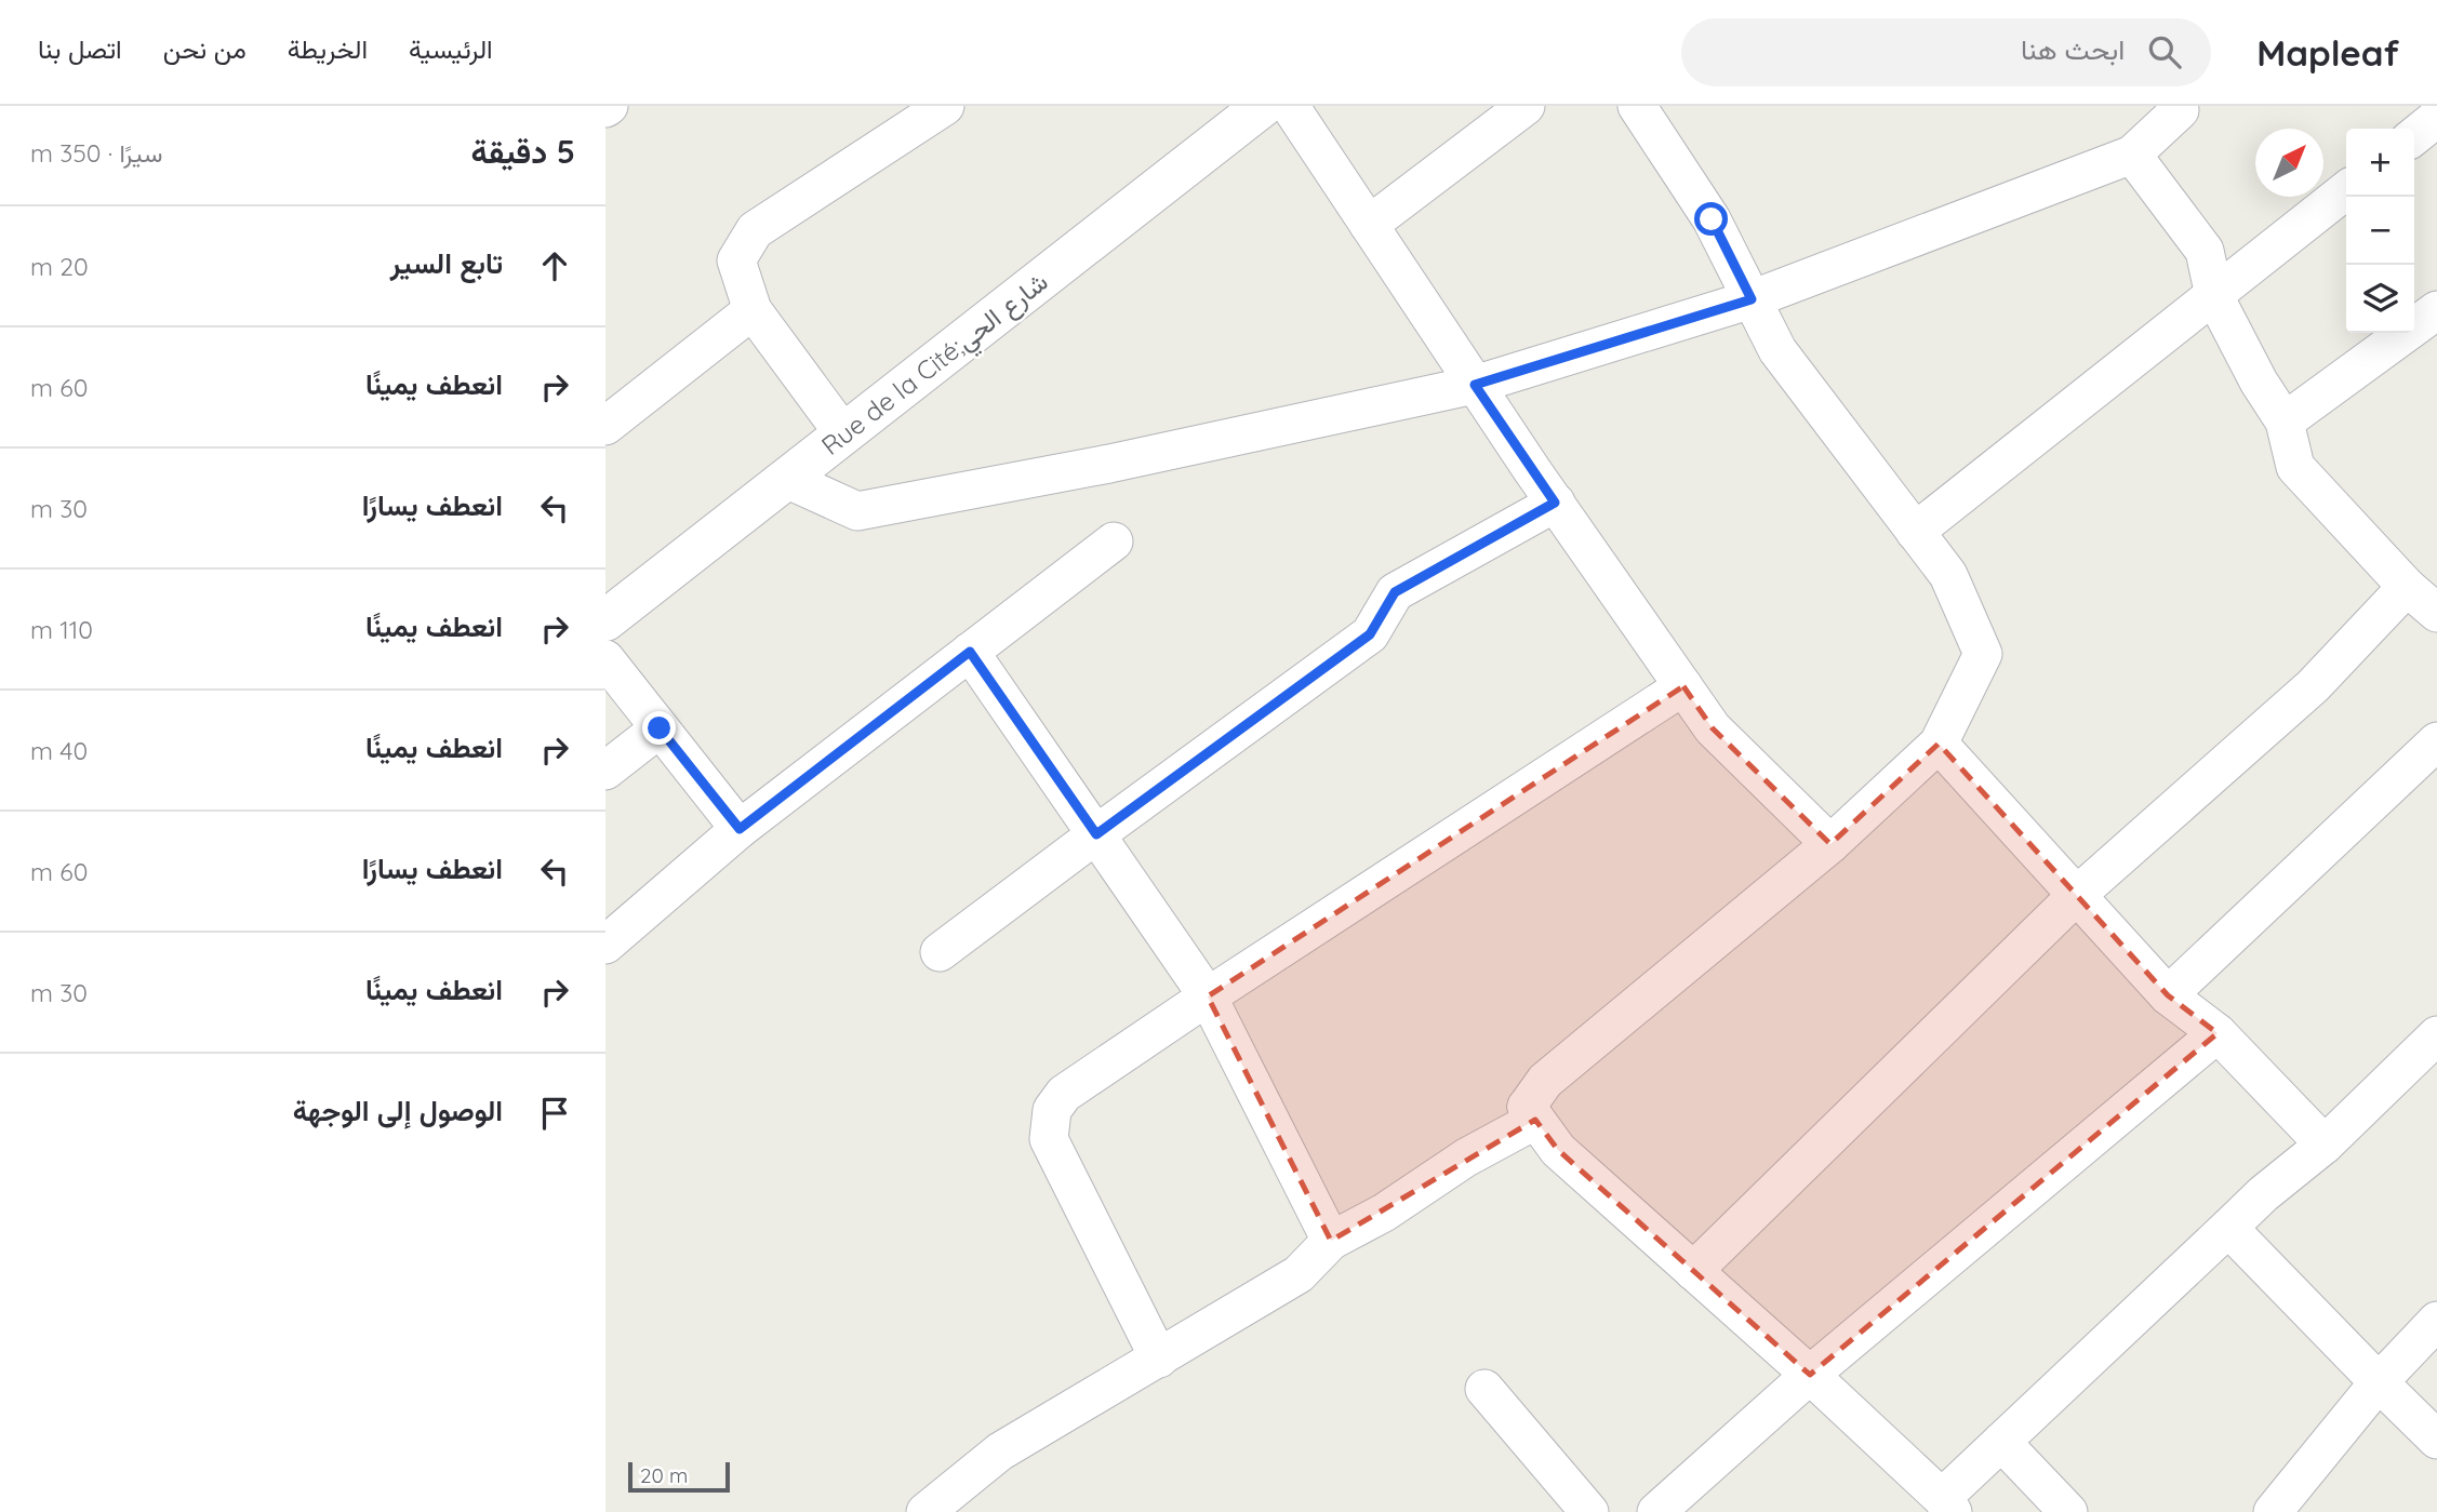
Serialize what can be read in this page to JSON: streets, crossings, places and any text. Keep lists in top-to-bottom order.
{
  "streets": {
    "street": ["Rue de la Cité;شارع الحي"]
  },
  "scale_bar": "20 m",
  "north": "top right",
  "page": {
    "header": "Mapleaf",
    "search": "ابحث هنا",
    "nav": [
      "الرئيسية",
      "الخريطة",
      "من نحن",
      "اتصل بنا"
    ],
    "heading": ["5 دقيقة", "سيرًا · 350 m"],
    "map_buttons": ["+", "−"],
    "list": [
      ["تابع السير", "20 m"],
      ["انعطف يمينًا", "60 m"],
      ["انعطف يسارًا", "30 m"],
      ["انعطف يمينًا", "110 m"],
      ["انعطف يمينًا", "40 m"],
      ["انعطف يسارًا", "60 m"],
      ["انعطف يمينًا", "30 m"],
      "الوصول إلى الوجهة"
    ],
    "scale": "20 m"
  }
}
